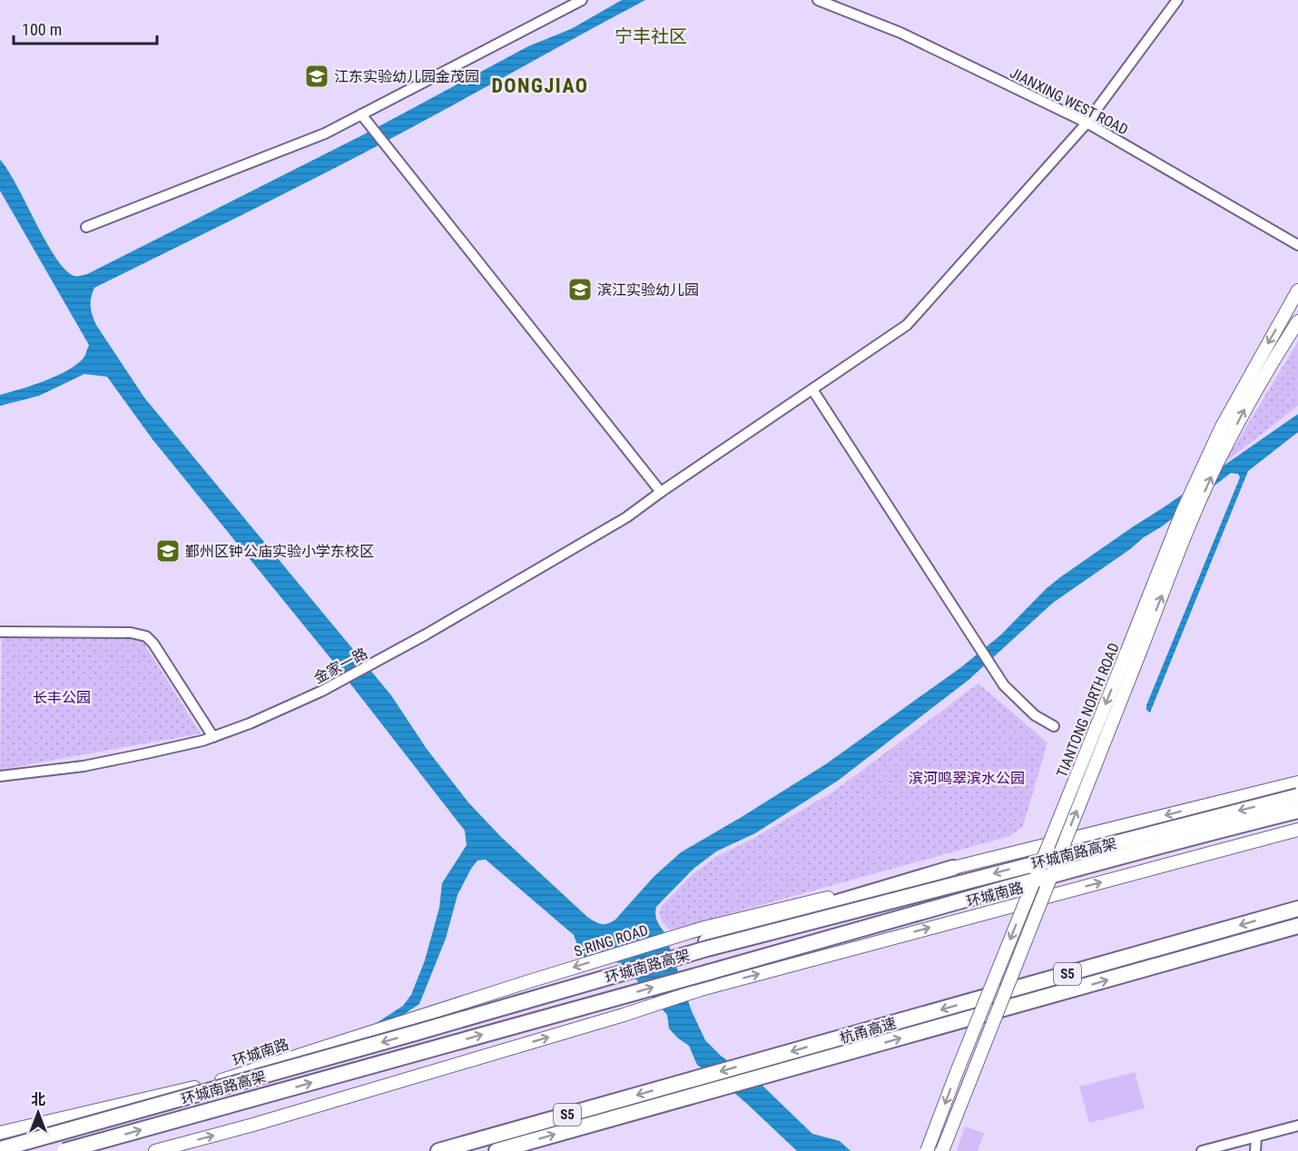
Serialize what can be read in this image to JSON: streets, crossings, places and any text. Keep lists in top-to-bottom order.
{
  "streets": {
    "highway": ["环城南路高架", "S5", "杭甬高速"],
    "main road": ["TIANTONG NORTH ROAD", "环城南路", "S-RING ROAD"],
    "street": ["JIANXING WEST ROAD", "金家一路"]
  },
  "crossings": [
    ["JIANXING WEST ROAD", "金家一路"],
    ["环城南路", "S-RING ROAD"]
  ],
  "one_way": ["S-RING ROAD"],
  "districts": ["宁丰社区", "DONGJIAO"],
  "parks": ["长丰公园", "滨河鸣翠滨水公园"],
  "places": {
    "school or university": ["江东实验幼儿园金茂园", "滨江实验幼儿园", "鄞州区钟公庙实验小学东校区"]
  },
  "scale_bar": "100 m",
  "north": "top"
}
